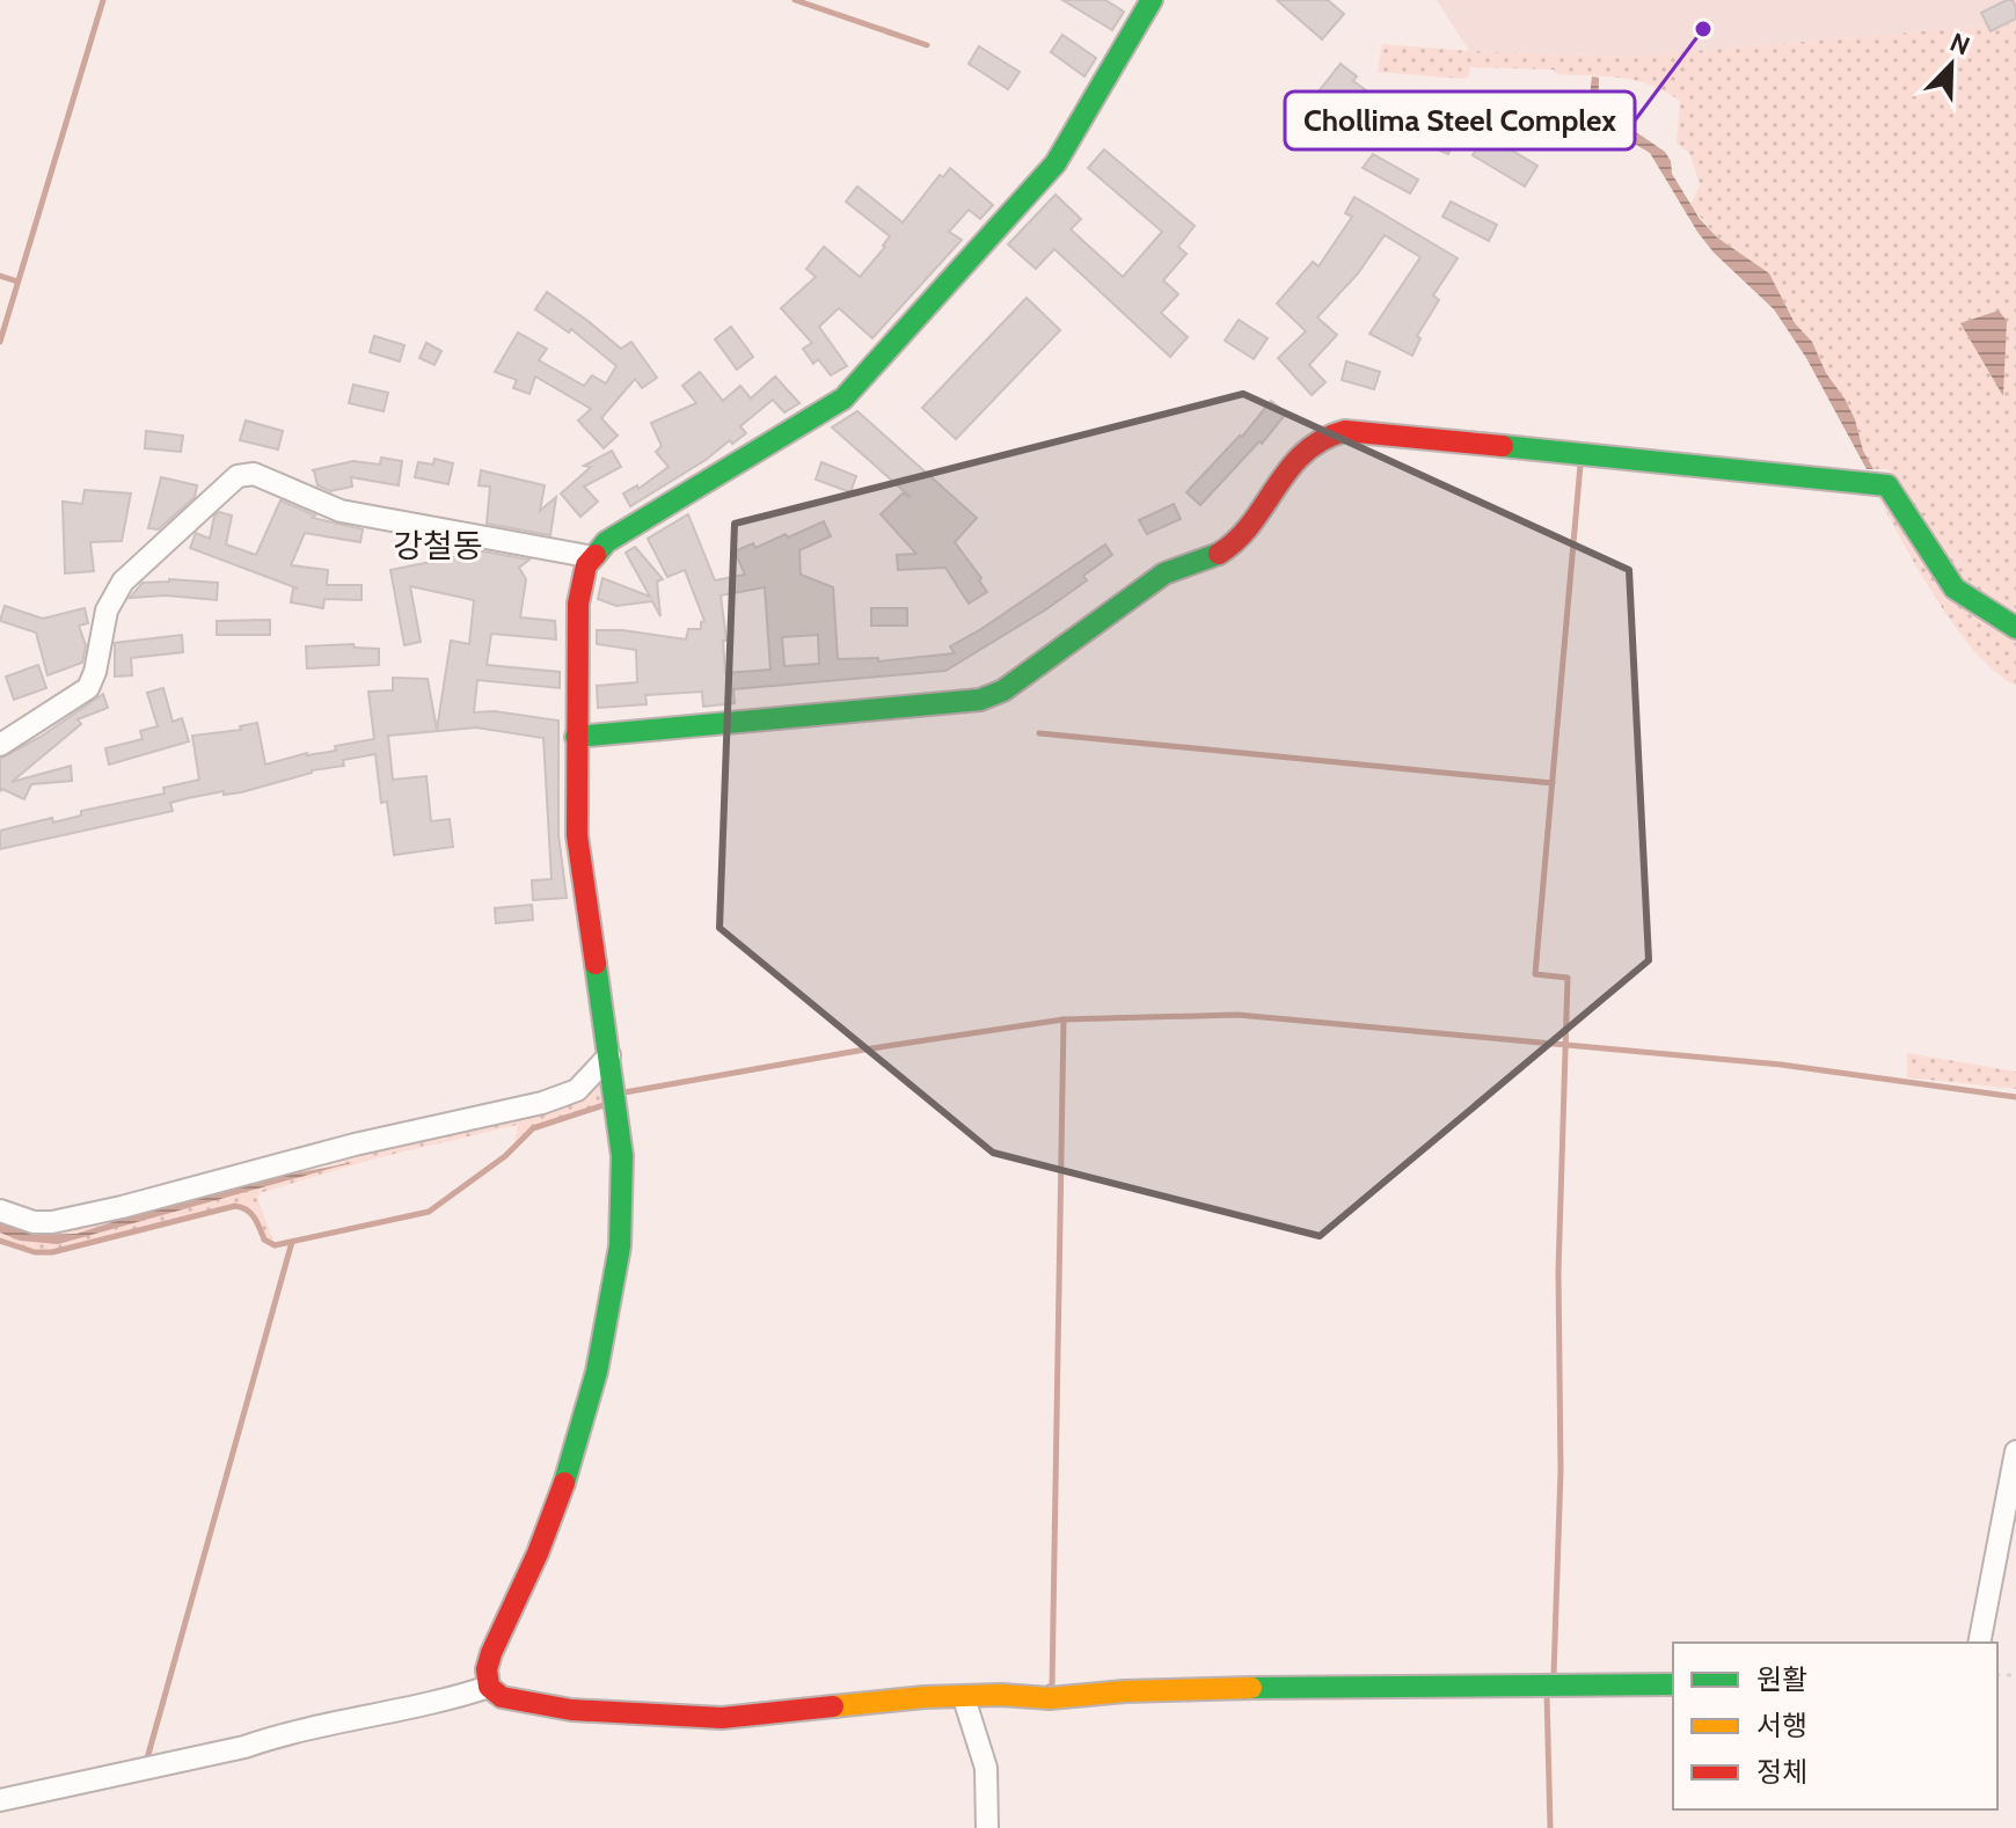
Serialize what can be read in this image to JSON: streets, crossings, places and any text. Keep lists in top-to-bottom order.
{
  "districts": ["강철동"],
  "places": ["Chollima Steel Complex"],
  "legend": ["원활", "서행", "정체"],
  "north": "top right"
}
